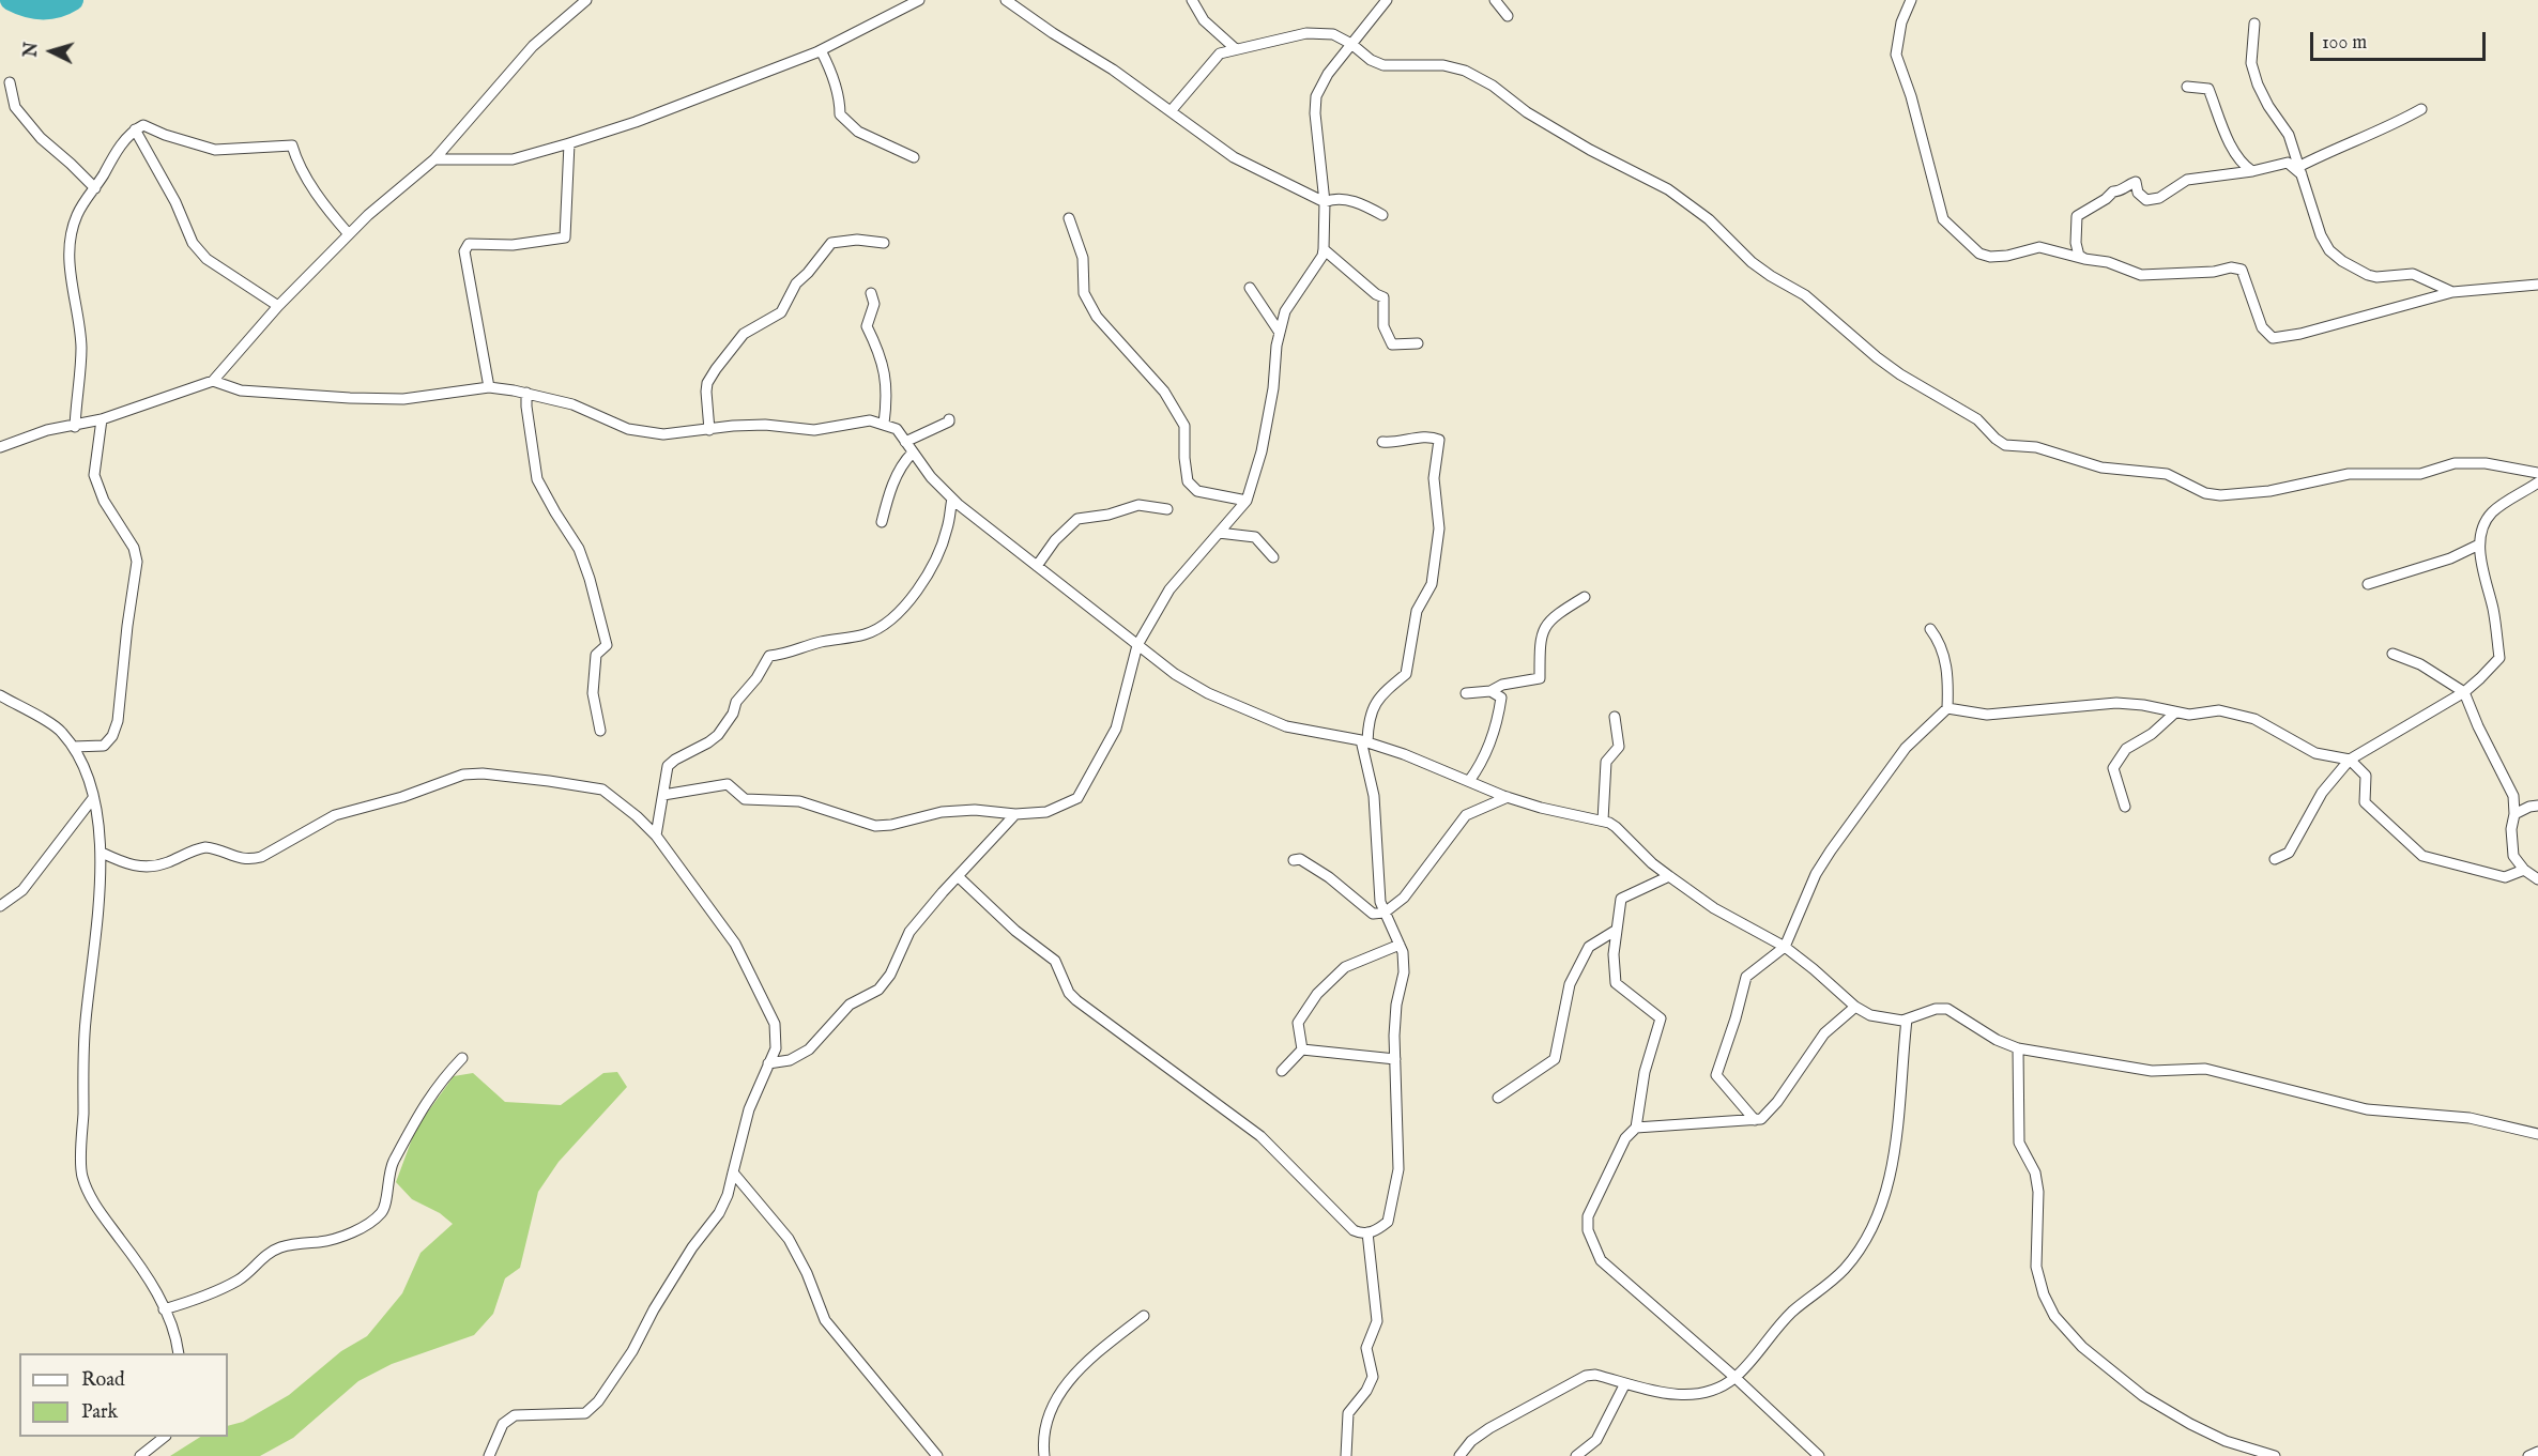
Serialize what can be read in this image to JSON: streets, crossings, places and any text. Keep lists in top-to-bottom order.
{
  "legend": ["Road", "Park"],
  "scale_bar": "100 m",
  "north": "left"
}
